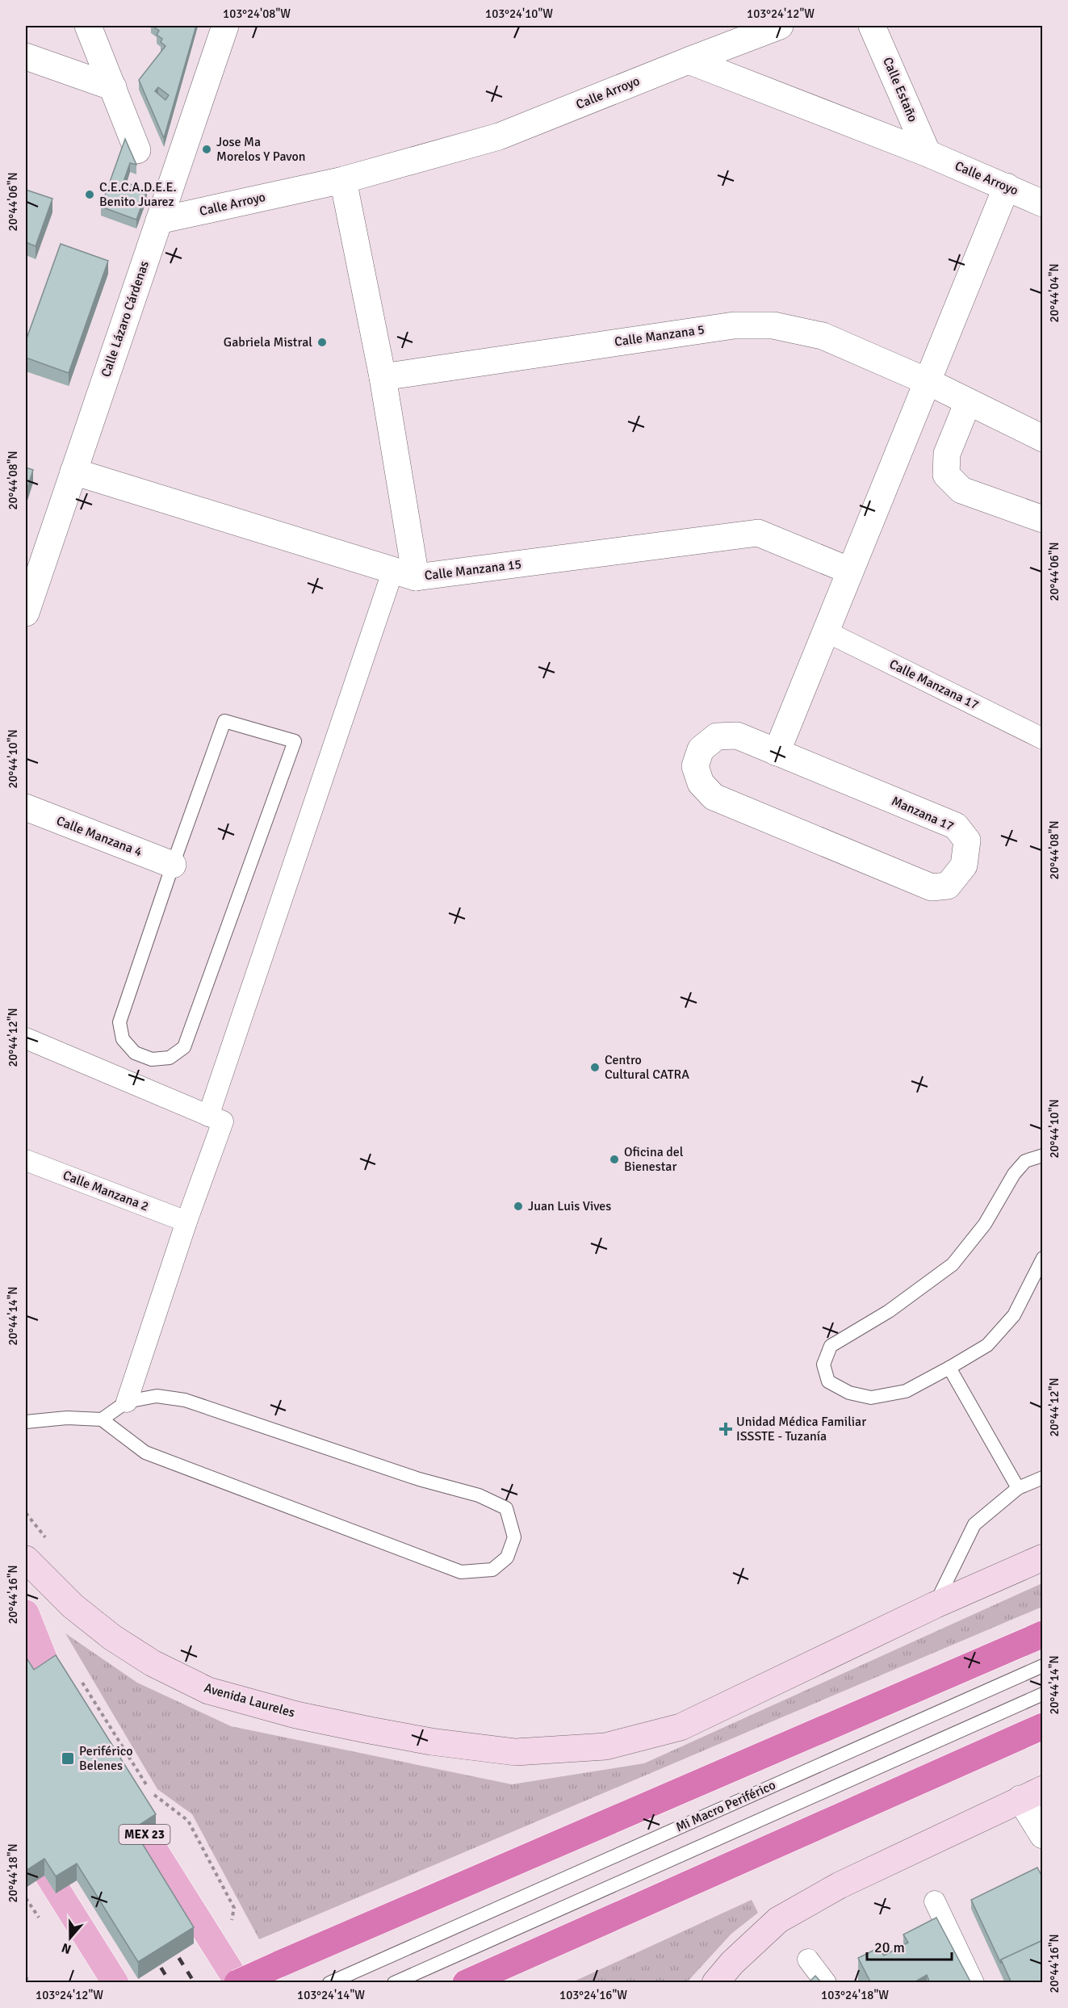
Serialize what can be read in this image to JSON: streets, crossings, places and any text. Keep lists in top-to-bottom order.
{
  "streets": {
    "main road": ["Avenida Laureles", "MEX 23"],
    "street": [
      "Calle Estaño",
      "Calle Arroyo",
      "Calle Lázaro Cárdenas",
      "Calle Manzana 5",
      "Calle Manzana 15",
      "Calle Manzana 17",
      "Manzana 17",
      "Calle Manzana 4",
      "Calle Manzana 2"
    ],
    "lane": ["Mi Macro Periférico"]
  },
  "crossings": [
    ["Calle Estaño", "Calle Arroyo"],
    ["Calle Arroyo", "Calle Lázaro Cárdenas"],
    ["Calle Lázaro Cárdenas", "Calle Manzana 15"]
  ],
  "places": {
    "other": [
      "Jose Ma Morelos Y Pavon",
      "C.E.C.A.D.E.E. Benito Juarez",
      "Gabriela Mistral",
      "Centro Cultural CATRA",
      "Oficina del Bienestar",
      "Juan Luis Vives"
    ],
    "health": ["Unidad Médica Familiar ISSSTE - Tuzanía"],
    "transit": ["Periférico Belenes"]
  },
  "scale_bar": "20 m",
  "north": "bottom",
  "coordinates": [
    "103°24'08\"W",
    "103°24'10\"W",
    "103°24'12\"W",
    "20°44'06\"N",
    "20°44'04\"N",
    "20°44'08\"N",
    "20°44'10\"N",
    "20°44'12\"N",
    "20°44'14\"N",
    "20°44'16\"N",
    "20°44'18\"N",
    "103°24'14\"W",
    "103°24'16\"W",
    "103°24'18\"W"
  ]
}
